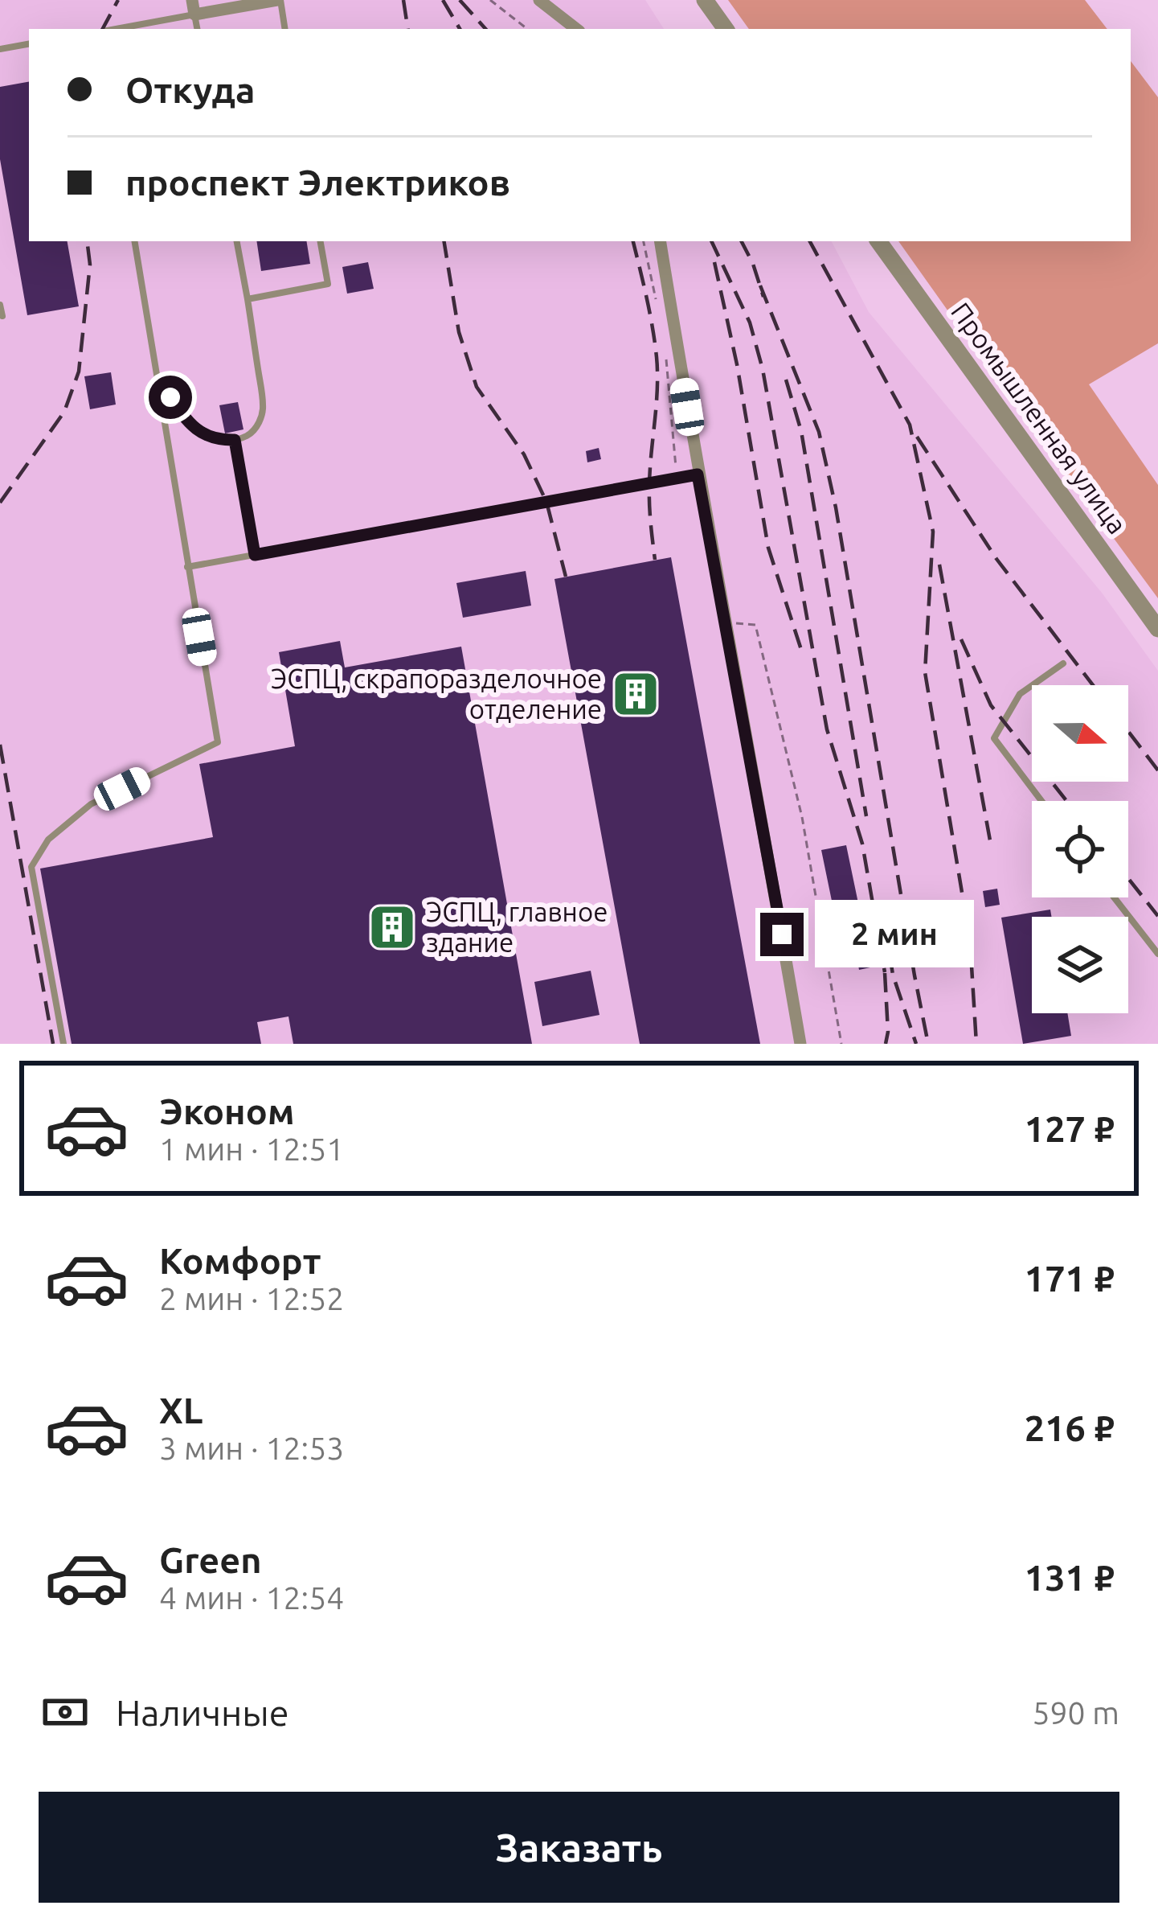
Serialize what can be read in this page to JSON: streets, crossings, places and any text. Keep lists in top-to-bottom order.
{
  "streets": {
    "street": ["Промышленная улица"]
  },
  "places": {
    "building": ["ЭСПЦ, скрапоразделочное отделение", "ЭСПЦ, главное здание"]
  },
  "north": "right",
  "page": {
    "banner": ["Откуда", "проспект Электриков"],
    "bubble": "2 мин",
    "list": [
      {
        "name": "Эконом",
        "note": "1 мин · 12:51",
        "value": "127 ₽"
      },
      {
        "name": "Комфорт",
        "note": "2 мин · 12:52",
        "value": "171 ₽"
      },
      {
        "name": "XL",
        "note": "3 мин · 12:53",
        "value": "216 ₽"
      },
      {
        "name": "Green",
        "note": "4 мин · 12:54",
        "value": "131 ₽"
      }
    ],
    "pay": ["Наличные", "590 m"],
    "buttons": "Заказать"
  }
}
